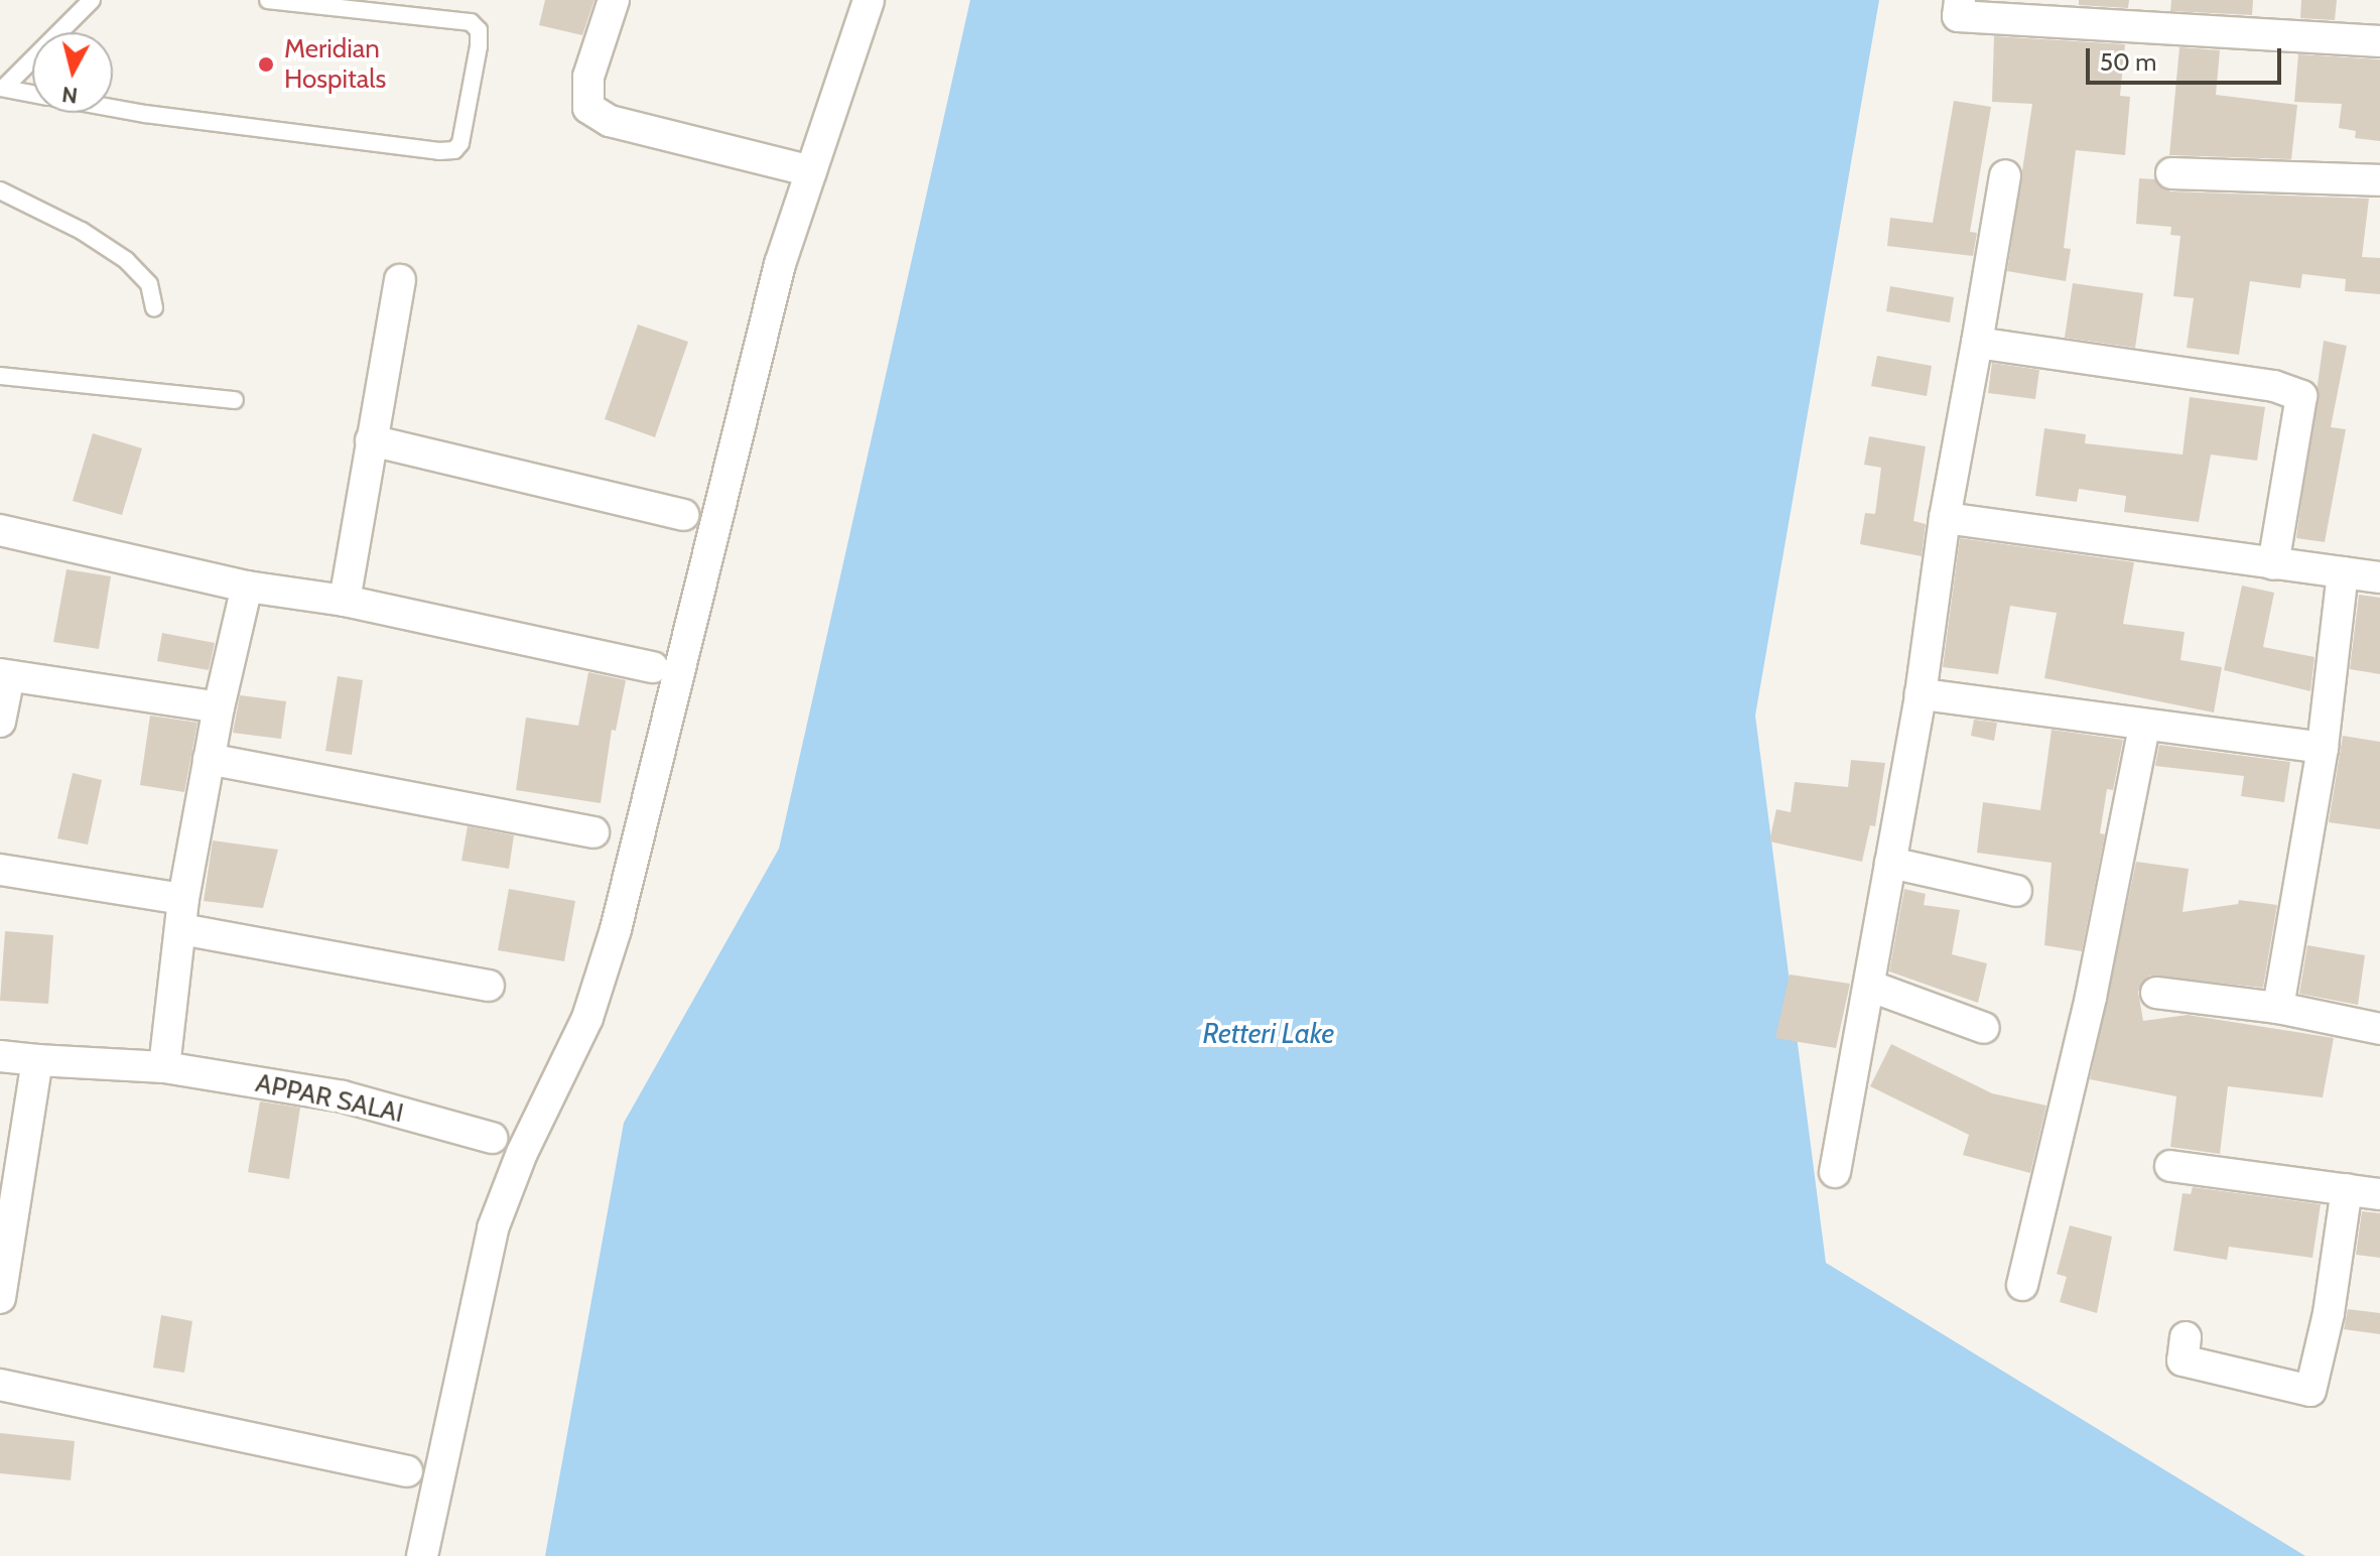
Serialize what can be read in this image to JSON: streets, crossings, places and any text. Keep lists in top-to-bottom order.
{
  "streets": {
    "street": ["APPAR SALAI"]
  },
  "water": ["Retteri Lake"],
  "places": ["Meridian Hospitals"],
  "scale_bar": "50 m",
  "north": "bottom"
}
